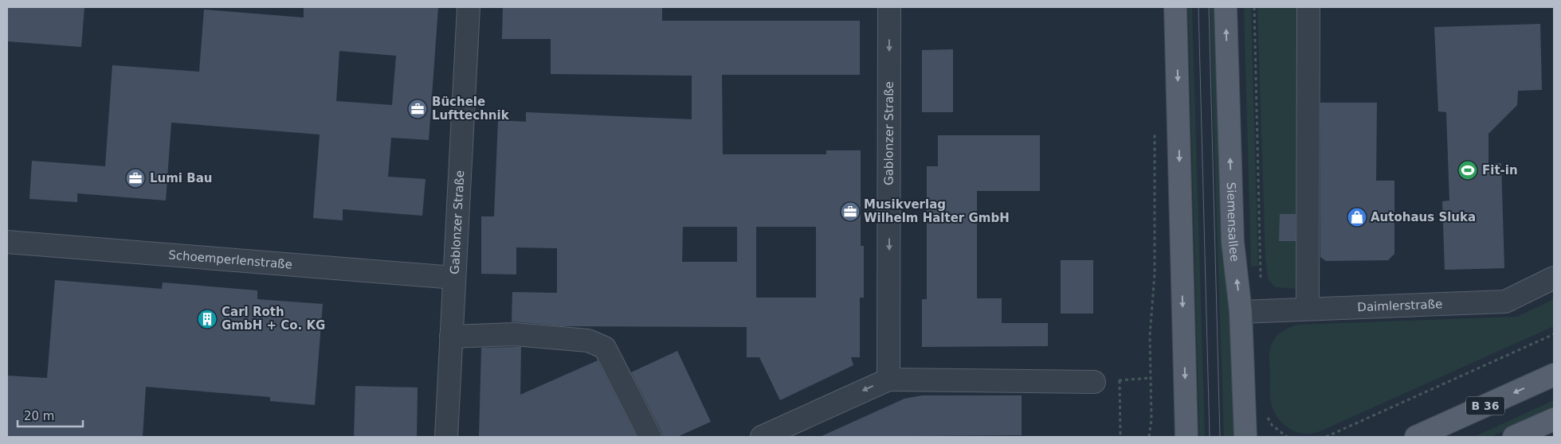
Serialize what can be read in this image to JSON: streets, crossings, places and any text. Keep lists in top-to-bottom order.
{
  "streets": {
    "main road": ["Siemensallee", "B 36"],
    "street": ["Gablonzer Straße", "Schoemperlenstraße", "Daimlerstraße"]
  },
  "crossings": [
    ["Gablonzer Straße", "Schoemperlenstraße"],
    ["Siemensallee", "Daimlerstraße"]
  ],
  "one_way": ["Gablonzer Straße"],
  "places": {
    "office": ["Büchele Lufttechnik", "Lumi Bau", "Musikverlag Wilhelm Halter GmbH"],
    "sports": ["Fit-in"],
    "shop": ["Autohaus Sluka"],
    "building": ["Carl Roth GmbH + Co. KG"]
  },
  "scale_bar": "20 m"
}
